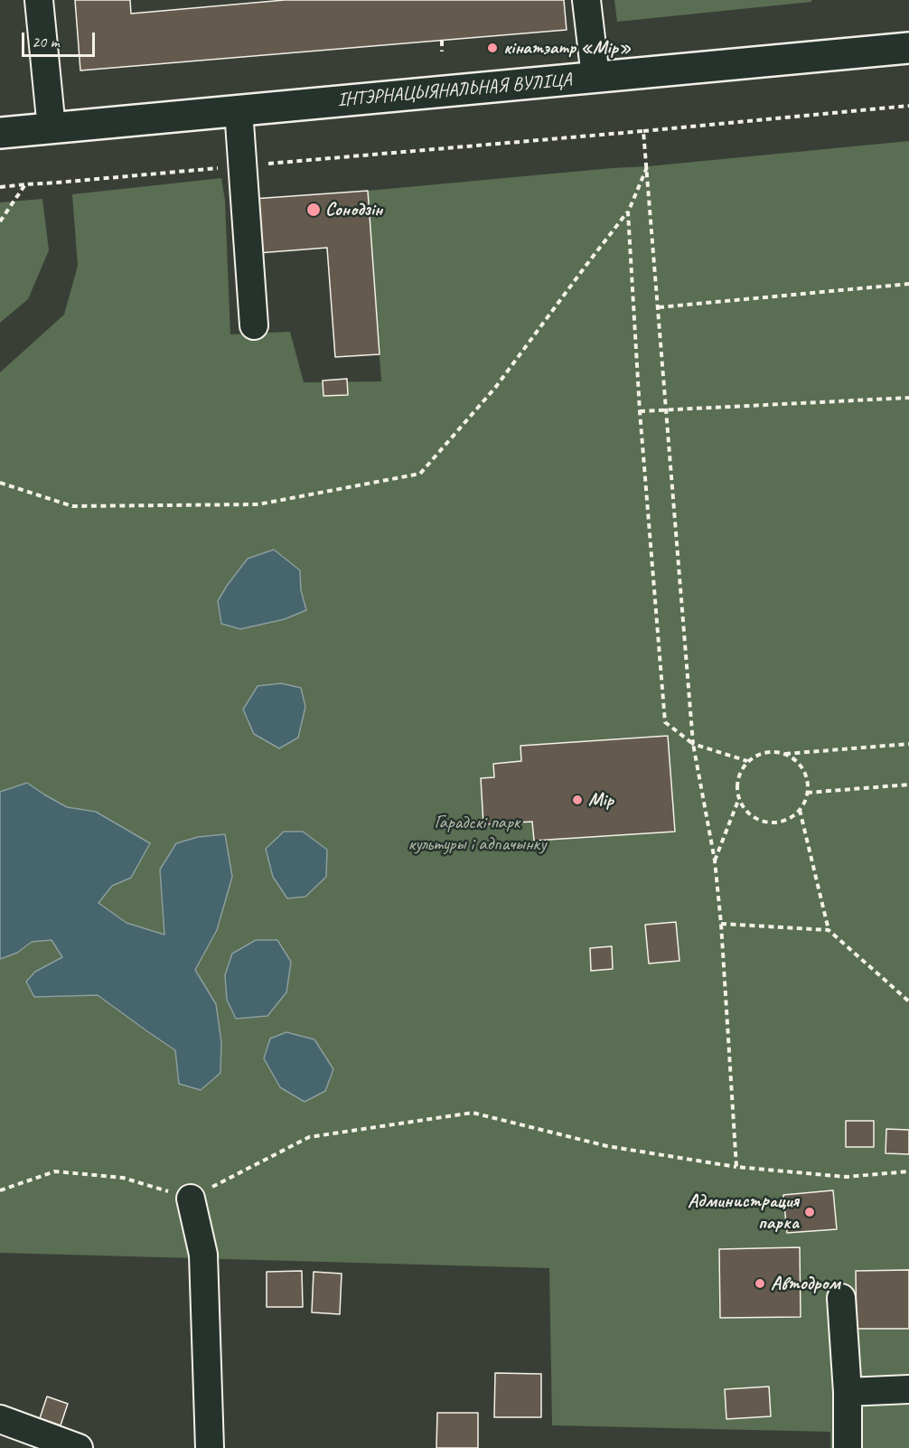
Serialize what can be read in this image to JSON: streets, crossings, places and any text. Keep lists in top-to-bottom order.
{
  "streets": {
    "main road": ["ІНТЭРНАЦЫЯНАЛЬНАЯ ВУЛІЦА"]
  },
  "parks": ["Гарадскі парк культуры і адпачынку"],
  "places": [
    "кінатэатр «Мір»",
    "Сонодзін",
    "Мір",
    "Администрация парка",
    "Автодром"
  ],
  "scale_bar": "20 m"
}
